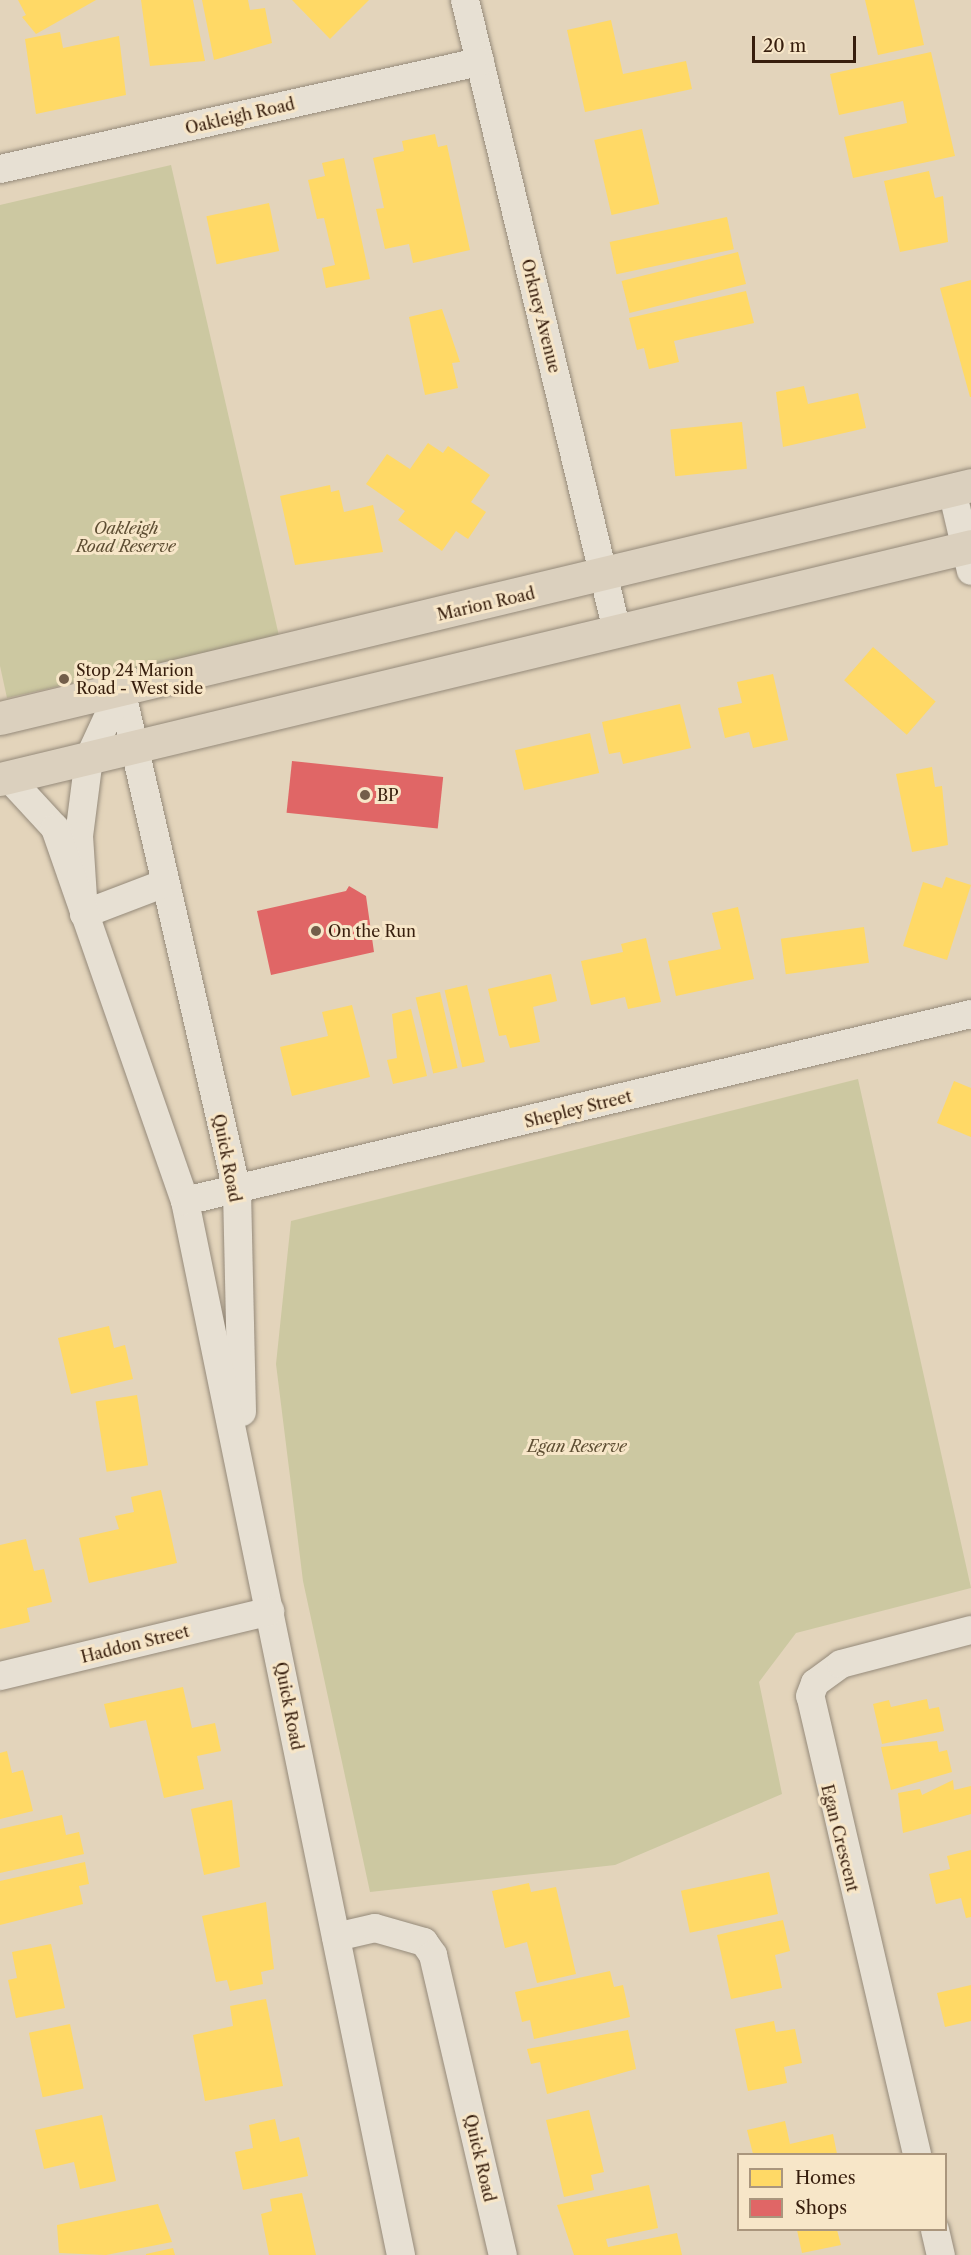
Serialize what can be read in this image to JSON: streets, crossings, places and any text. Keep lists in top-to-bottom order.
{
  "streets": {
    "main road": ["Marion Road"],
    "street": [
      "Oakleigh Road",
      "Orkney Avenue",
      "Shepley Street",
      "Quick Road",
      "Haddon Street",
      "Egan Crescent"
    ]
  },
  "crossings": [
    ["Oakleigh Road", "Orkney Avenue"],
    ["Orkney Avenue", "Marion Road"],
    ["Marion Road", "Quick Road"],
    ["Shepley Street", "Quick Road"],
    ["Quick Road", "Haddon Street"]
  ],
  "parks": ["Oakleigh Road Reserve", "Egan Reserve"],
  "places": ["Stop 24 Marion Road - West side", "BP", "On the Run"],
  "legend": ["Homes", "Shops"],
  "scale_bar": "20 m"
}
